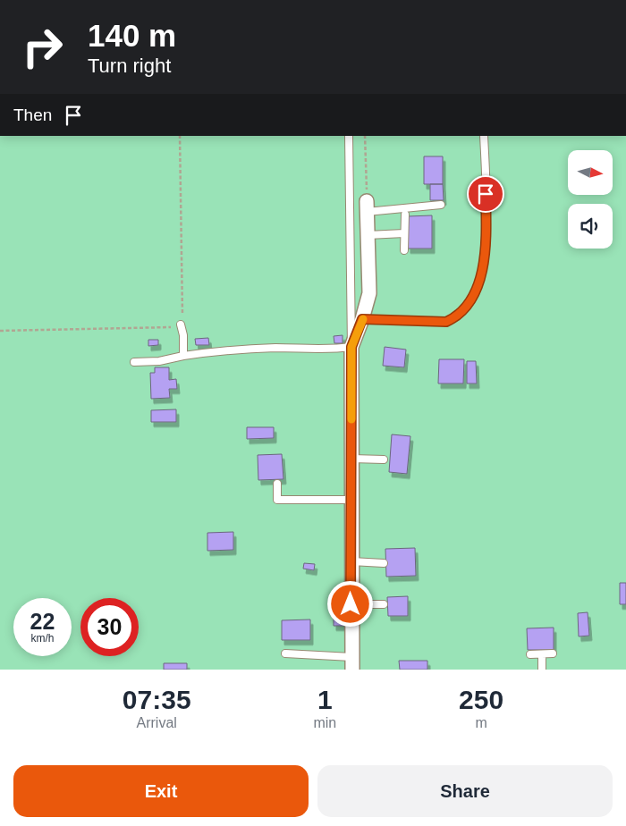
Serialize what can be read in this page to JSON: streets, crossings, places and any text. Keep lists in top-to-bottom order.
{
  "north": "right",
  "page": {
    "turn": ["140 m", "Turn right"],
    "then": "Then",
    "speed": "22 km/h",
    "limit": "30",
    "eta": [
      "07:35",
      "Arrival",
      "1",
      "min",
      "250",
      "m"
    ],
    "buttons": ["Exit", "Share"]
  }
}
